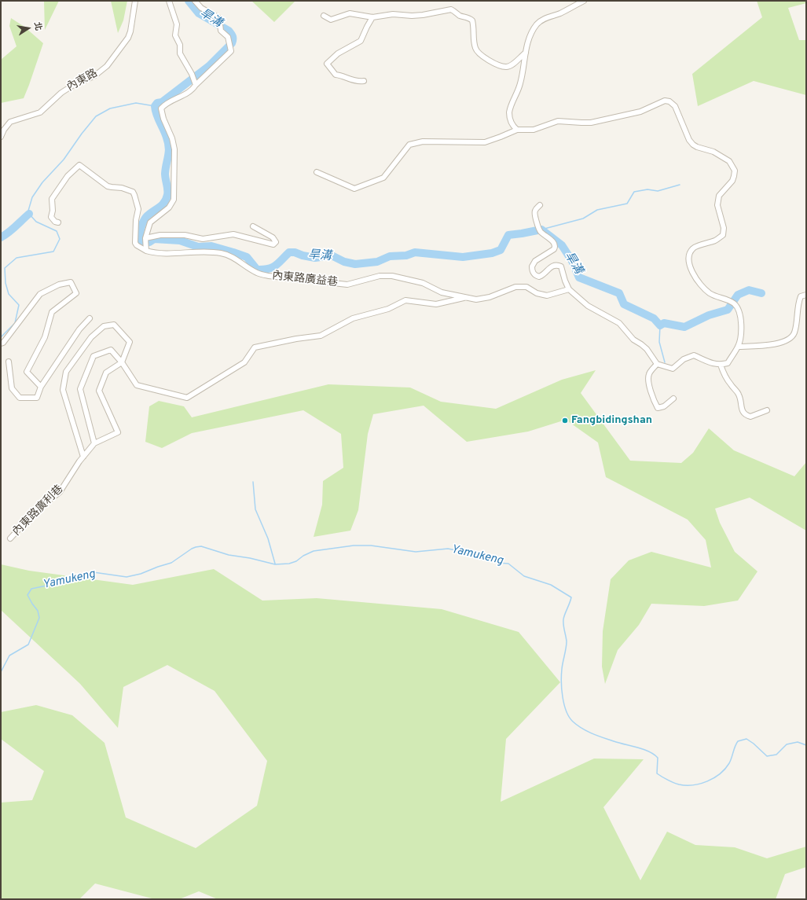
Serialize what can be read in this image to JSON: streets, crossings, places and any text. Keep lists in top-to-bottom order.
{
  "streets": {
    "street": ["內東路", "內東路廣益巷", "內東路廣利巷"]
  },
  "water": ["旱溝", "Yamukeng"],
  "places": ["Fangbidingshan"],
  "north": "right"
}
